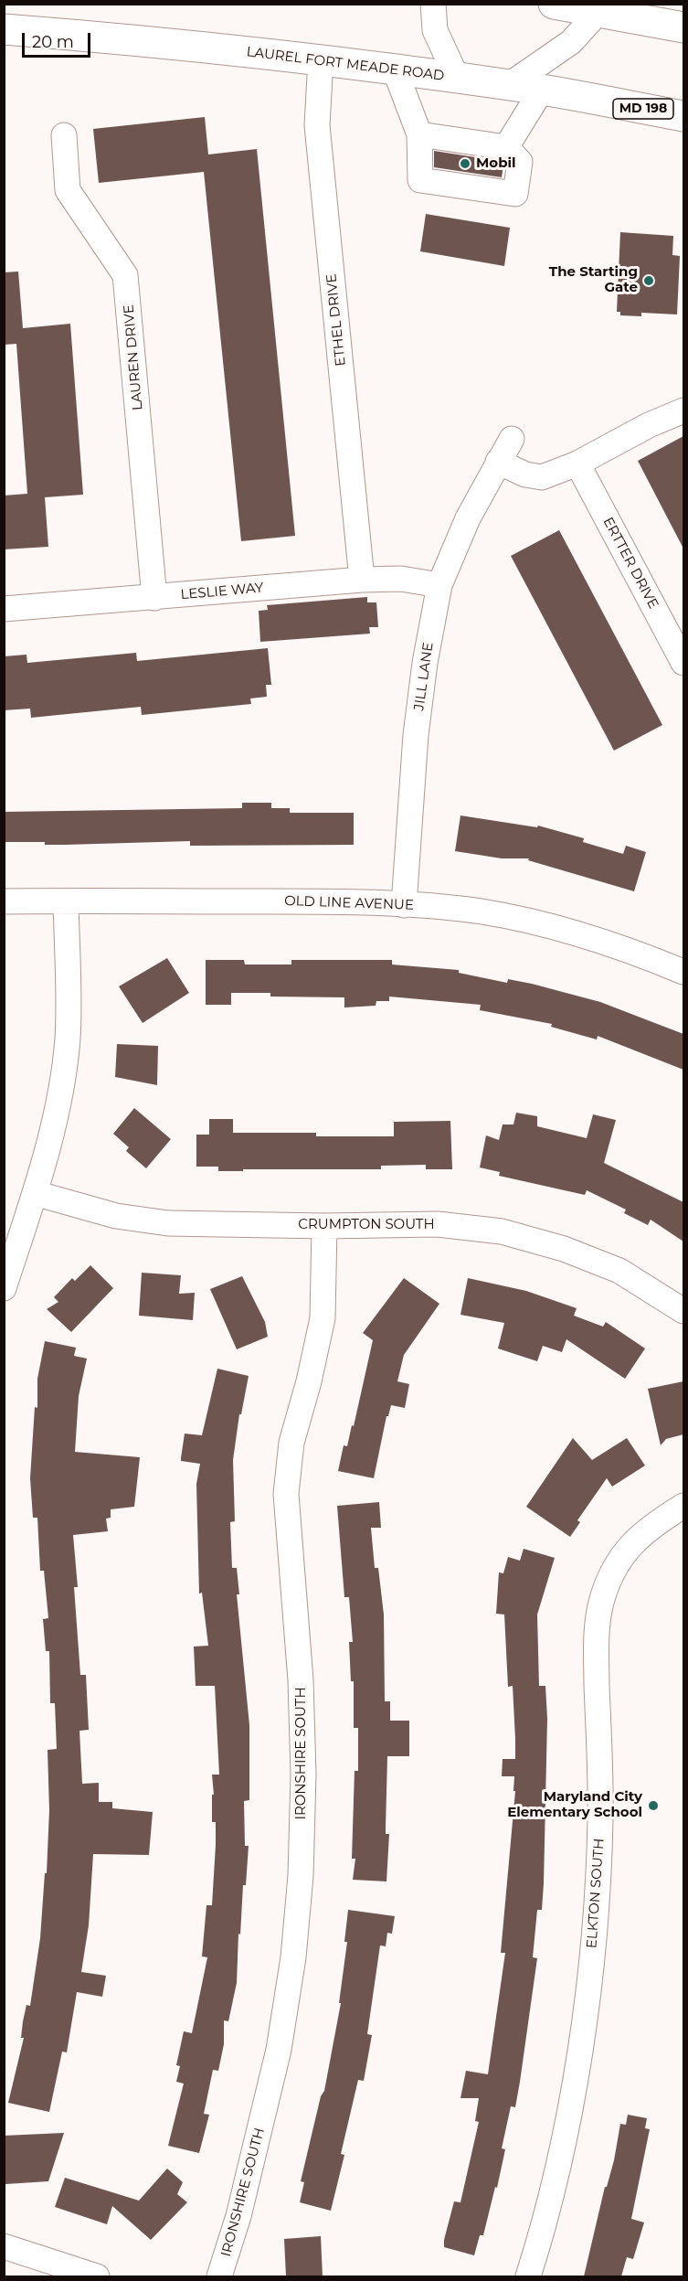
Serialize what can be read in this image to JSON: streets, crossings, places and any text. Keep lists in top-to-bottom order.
{
  "streets": {
    "main road": ["LAUREL FORT MEADE ROAD", "MD 198"],
    "street": [
      "ETHEL DRIVE",
      "LAUREN DRIVE",
      "ERTTER DRIVE",
      "LESLIE WAY",
      "JILL LANE",
      "OLD LINE AVENUE",
      "CRUMPTON SOUTH",
      "IRONSHIRE SOUTH",
      "ELKTON SOUTH"
    ]
  },
  "crossings": [
    ["LAUREL FORT MEADE ROAD", "ETHEL DRIVE"],
    ["ETHEL DRIVE", "LESLIE WAY"],
    ["LAUREN DRIVE", "LESLIE WAY"],
    ["LESLIE WAY", "JILL LANE"],
    ["JILL LANE", "OLD LINE AVENUE"],
    ["CRUMPTON SOUTH", "IRONSHIRE SOUTH"]
  ],
  "places": ["Mobil", "The Starting Gate", "Maryland City Elementary School"],
  "scale_bar": "20 m"
}
